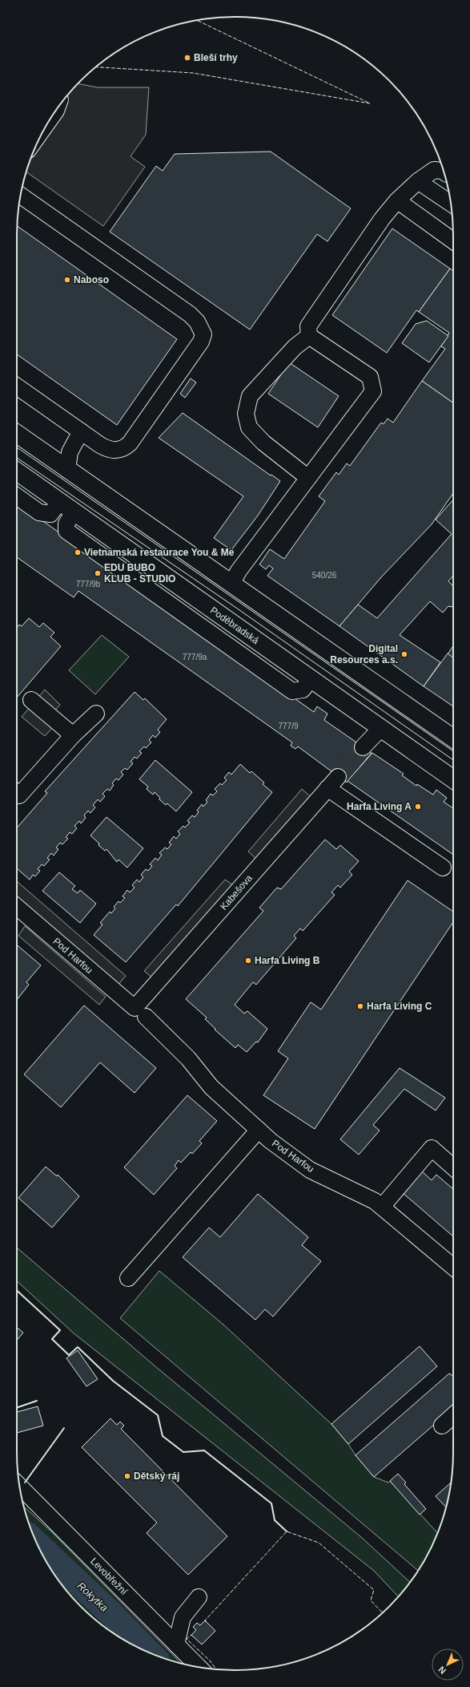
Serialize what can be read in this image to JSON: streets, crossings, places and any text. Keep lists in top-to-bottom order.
{
  "streets": {
    "main road": ["Poděbradská"],
    "street": ["Kabešova", "Pod Harfou", "Levobřežní"]
  },
  "crossings": [
    ["Kabešova", "Pod Harfou"]
  ],
  "water": ["Rokytka"],
  "places": [
    "Bleší trhy",
    "Naboso",
    "Vietnamská restaurace You & Me",
    "EDU BUBO KLUB - STUDIO",
    "Digital Resources a.s.",
    "Harfa Living A",
    "Harfa Living B",
    "Harfa Living C",
    "Dětský ráj"
  ],
  "house_numbers": [
    "540/26",
    "777/9b",
    "777/9a",
    "777/9"
  ],
  "north": "bottom left"
}
